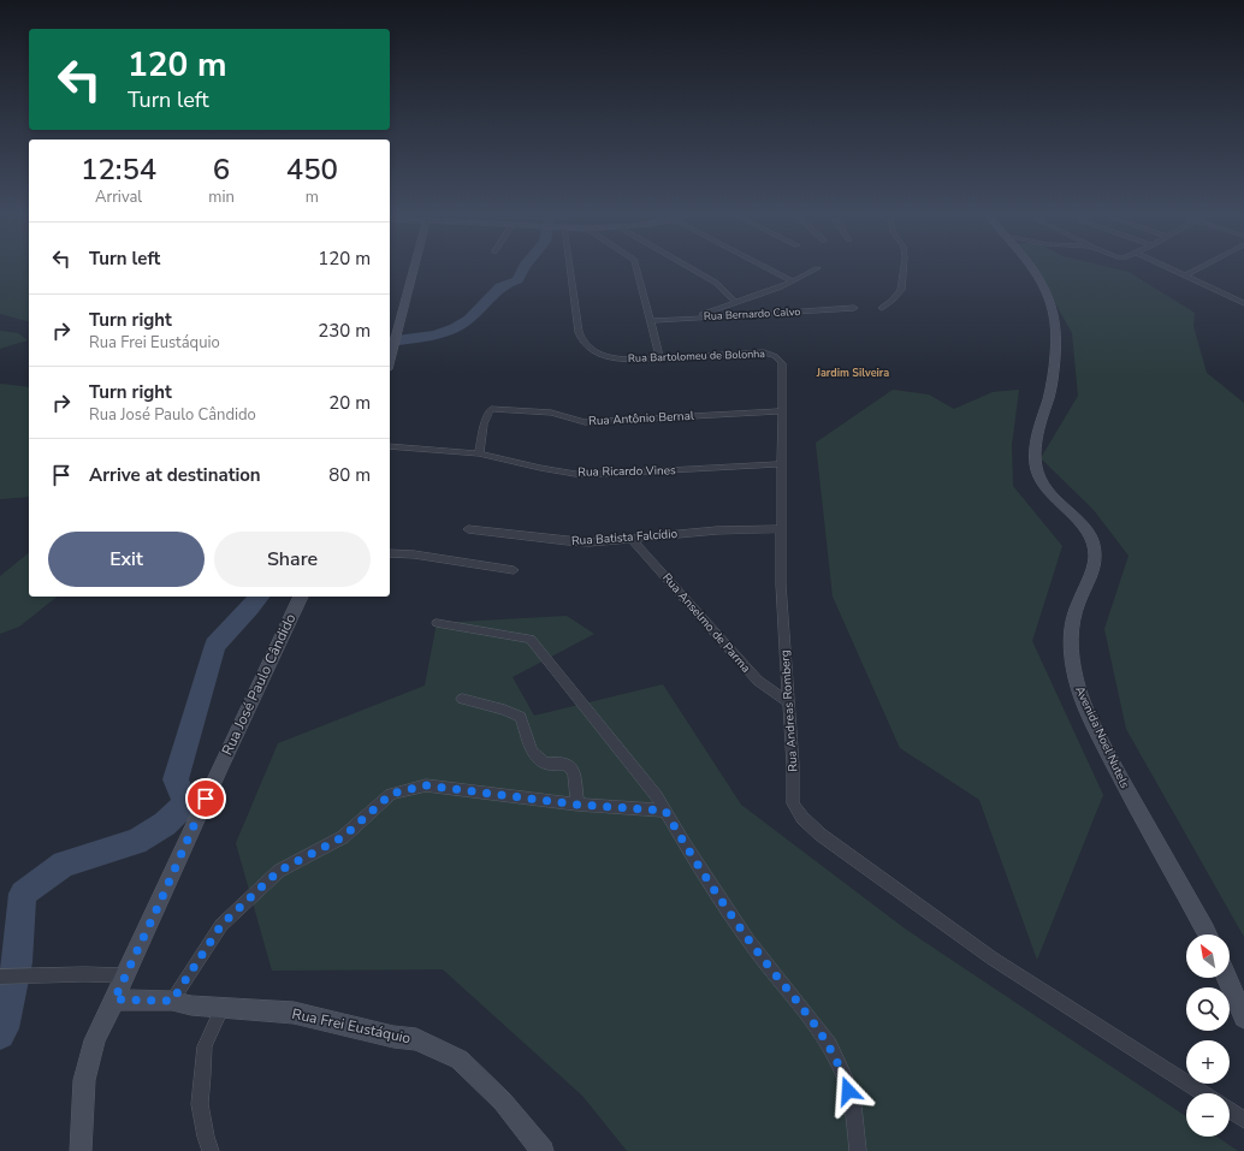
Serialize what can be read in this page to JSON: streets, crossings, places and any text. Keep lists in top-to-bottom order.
{
  "streets": {
    "street": [
      "Rua Bernardo Calvo",
      "Rua Bartolomeu de Bolonha",
      "Rua Antônio Bernal",
      "Rua Ricardo Vines",
      "Rua Batista Falcídio",
      "Rua Anselmo de Parma",
      "Rua José Paulo Cândido",
      "Rua Andreas Romberg",
      "Avenida Noel Nutels",
      "Rua Frei Eustáquio"
    ]
  },
  "crossings": [
    ["Rua Bartolomeu de Bolonha", "Rua Andreas Romberg"],
    ["Rua Antônio Bernal", "Rua Ricardo Vines"],
    ["Rua Antônio Bernal", "Rua Andreas Romberg"],
    ["Rua Ricardo Vines", "Rua Andreas Romberg"],
    ["Rua Batista Falcídio", "Rua Anselmo de Parma"],
    ["Rua Batista Falcídio", "Rua Andreas Romberg"],
    ["Rua Anselmo de Parma", "Rua Andreas Romberg"],
    ["Rua José Paulo Cândido", "Rua Frei Eustáquio"]
  ],
  "districts": ["Jardim Silveira"],
  "north": "top left",
  "page": {
    "turn": ["120 m", "Turn left"],
    "eta": [
      "12:54",
      "Arrival",
      "6",
      "min",
      "450",
      "m"
    ],
    "list": [
      {
        "name": "Turn left",
        "value": "120 m"
      },
      {
        "name": "Turn right",
        "note": "Rua Frei Eustáquio",
        "value": "230 m"
      },
      {
        "name": "Turn right",
        "note": "Rua José Paulo Cândido",
        "value": "20 m"
      },
      {
        "name": "Arrive at destination",
        "value": "80 m"
      }
    ],
    "buttons": ["Exit", "Share"],
    "map_buttons": ["+", "−"]
  }
}
